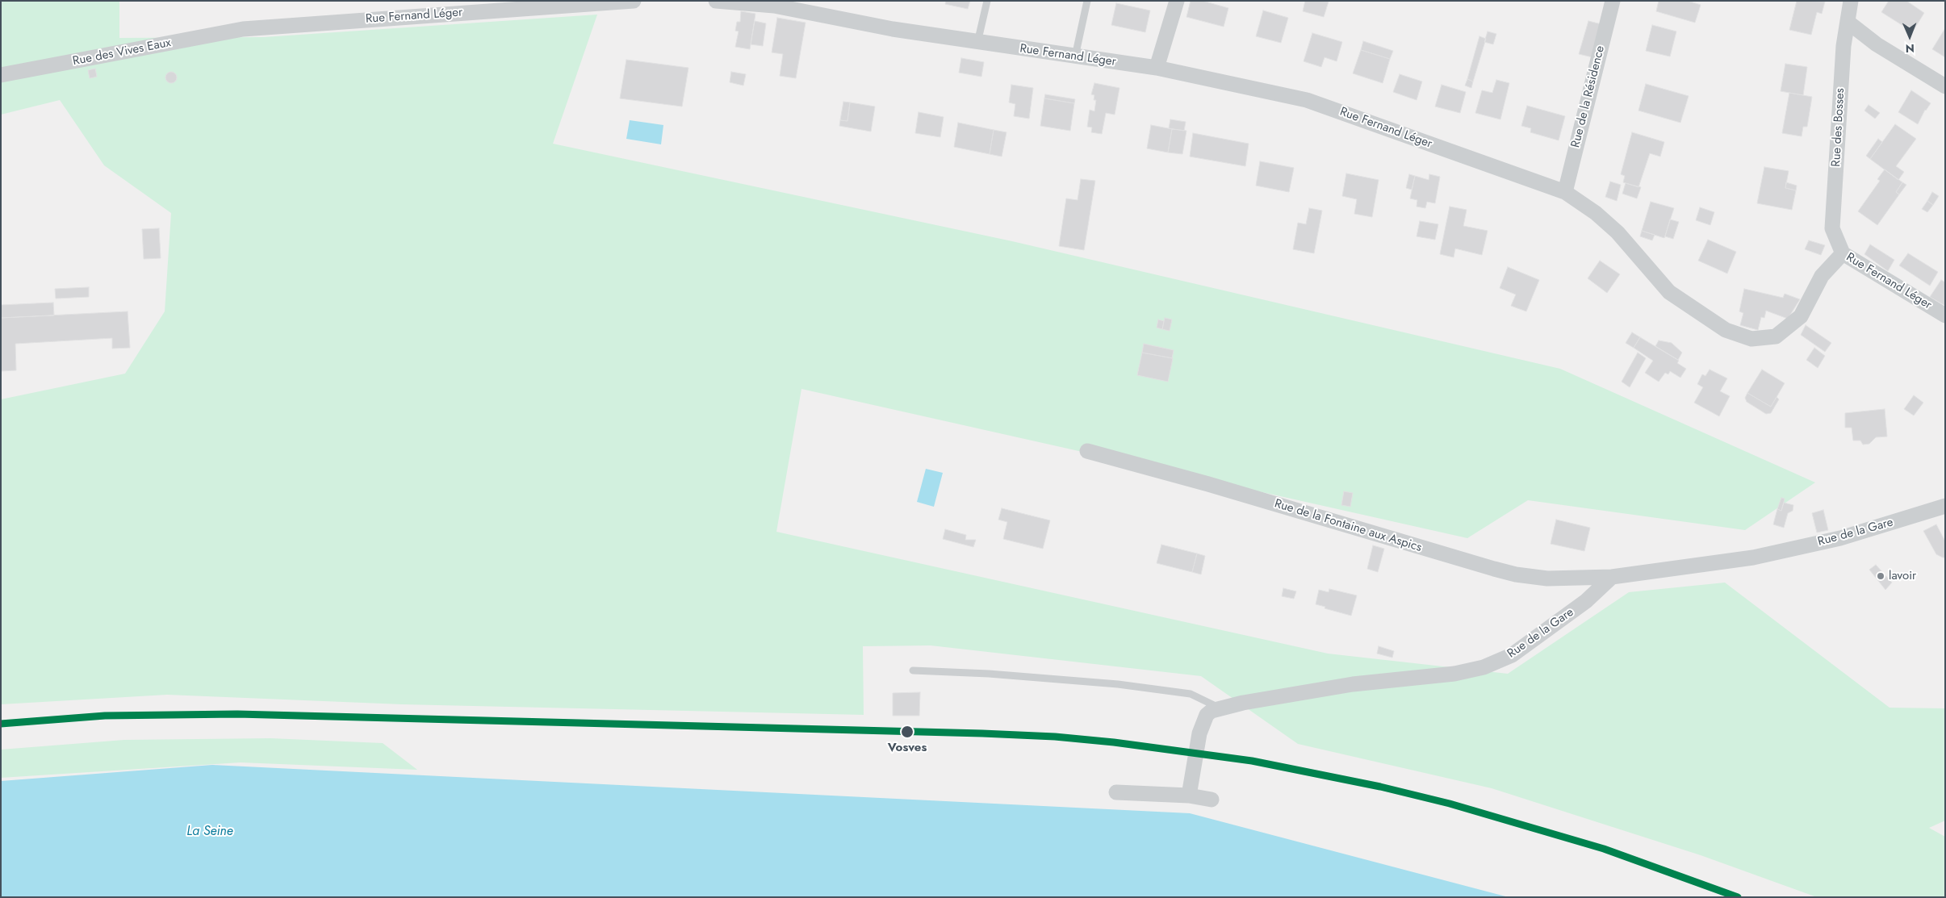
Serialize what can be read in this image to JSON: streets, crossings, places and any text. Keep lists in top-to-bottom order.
{
  "streets": {
    "street": [
      "Rue Fernand Léger",
      "Rue des Vives Eaux",
      "Rue de la Résidence",
      "Rue des Bosses",
      "Rue de la Fontaine aux Aspics",
      "Rue de la Gare"
    ]
  },
  "crossings": [
    ["Rue Fernand Léger", "Rue des Vives Eaux"],
    ["Rue Fernand Léger", "Rue de la Résidence"],
    ["Rue Fernand Léger", "Rue des Bosses"],
    ["Rue de la Fontaine aux Aspics", "Rue de la Gare"]
  ],
  "water": ["La Seine"],
  "places": ["lavoir", "Vosves"],
  "north": "bottom"
}
